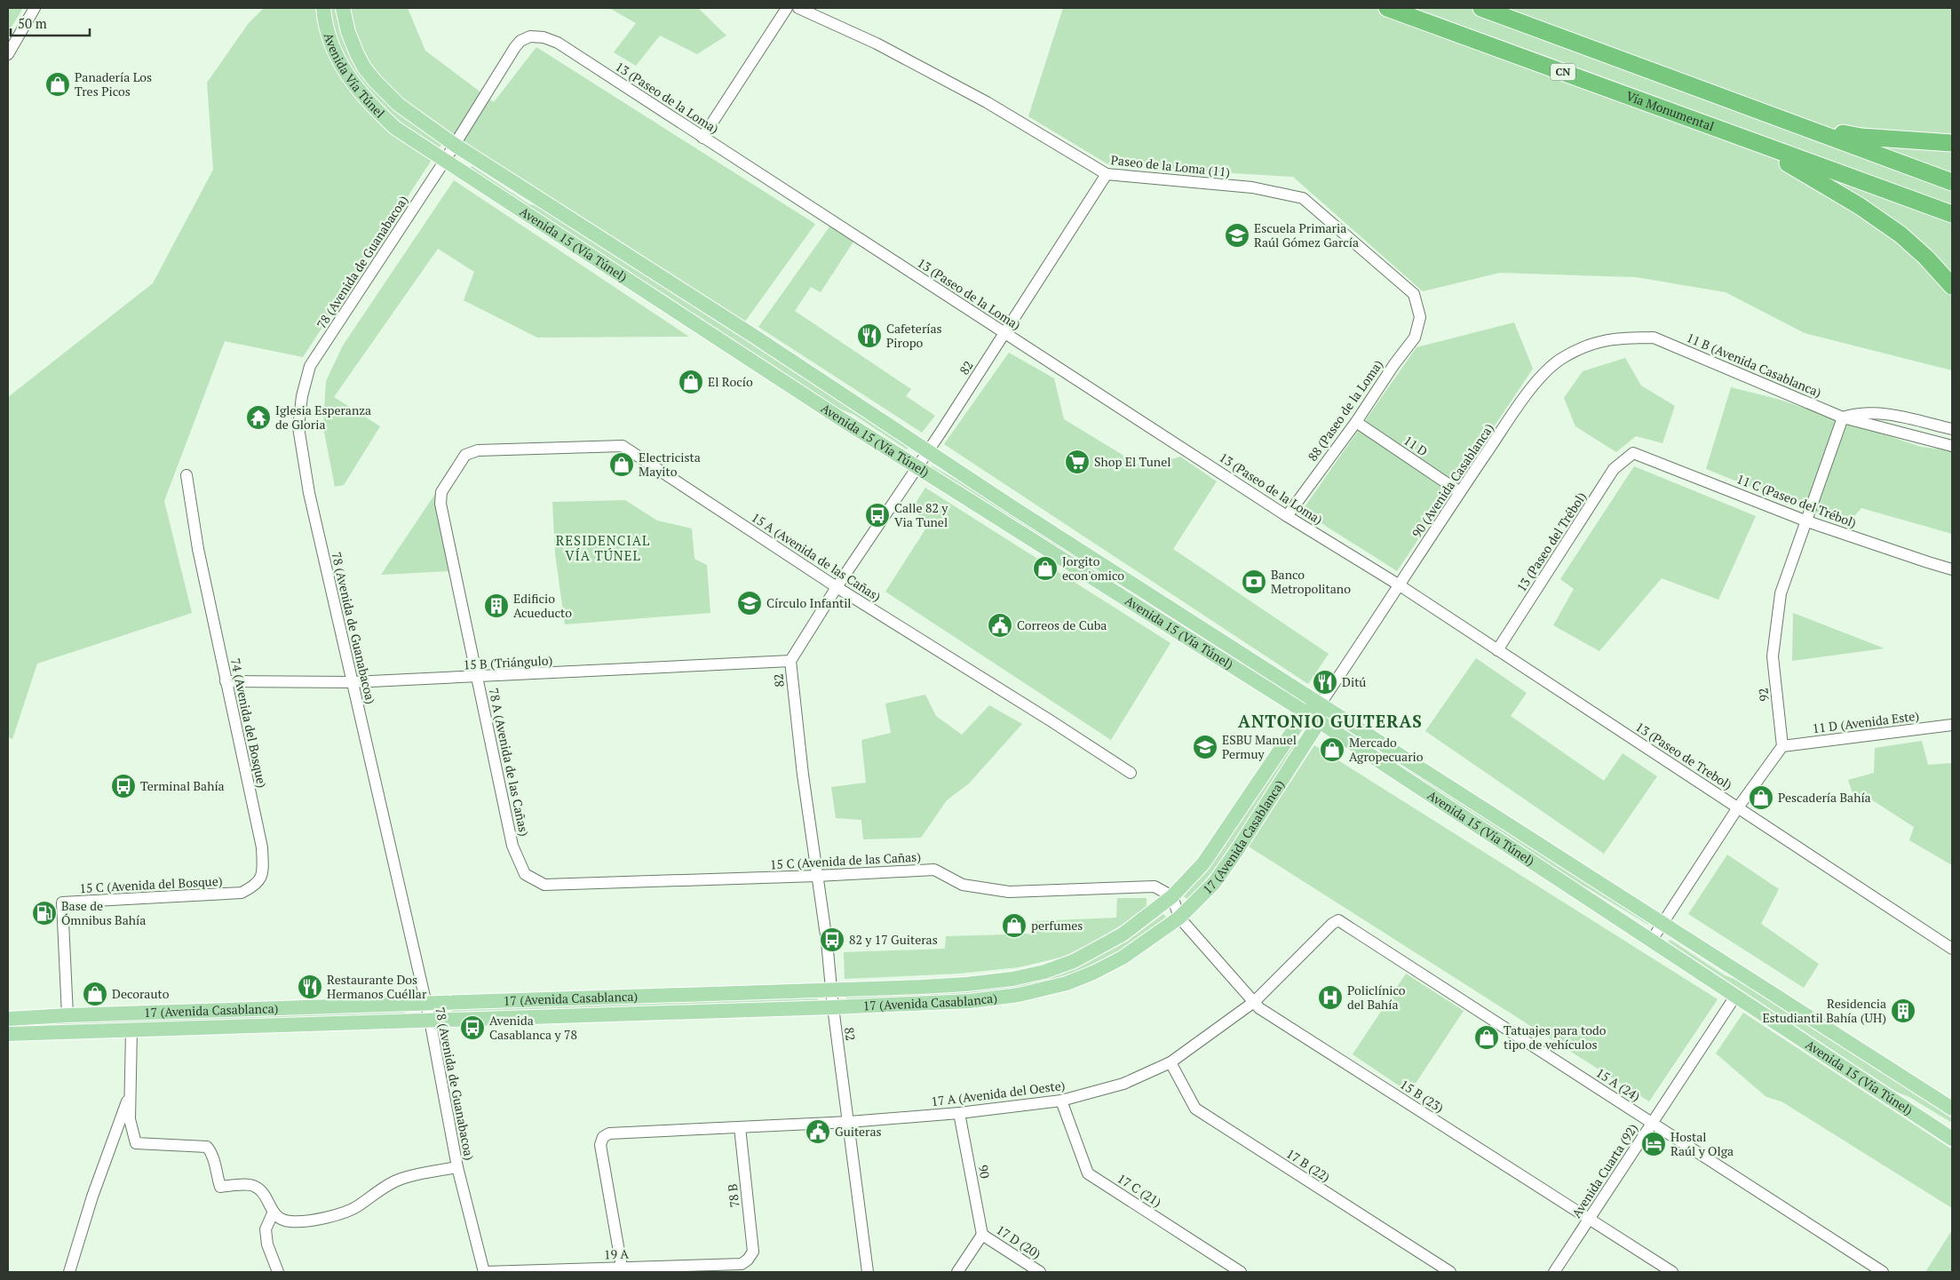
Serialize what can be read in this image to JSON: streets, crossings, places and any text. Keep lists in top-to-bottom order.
{
  "streets": {
    "highway": ["CN", "Vía Monumental"],
    "main road": ["Avenida Vía Túnel", "Avenida 15 (Vía Túnel)", "17 (Avenida Casablanca)"],
    "street": [
      "13 (Paseo de la Loma)",
      "Paseo de la Loma (11)",
      "78 (Avenida de Guanabacoa)",
      "11 B (Avenida Casablanca)",
      "82",
      "88 (Paseo de la Loma)",
      "11 D",
      "90 (Avenida Casablanca)",
      "11 C (Paseo del Trébol)",
      "13 (Paseo del Trébol)",
      "15 A (Avenida de las Cañas)",
      "15 B (Triángulo)",
      "92",
      "11 D (Avenida Este)",
      "74 (Avenida del Bosque)",
      "13 (Paseo de Trebol)",
      "78 A (Avenida de las Cañas)",
      "15 C (Avenida de las Cañas)",
      "15 C (Avenida del Bosque)",
      "15 A (24)",
      "17 A (Avenida del Oeste)",
      "15 B (23)",
      "17 B (22)",
      "Avenida Cuarta (92)",
      "90",
      "17 C (21)",
      "78 B",
      "17 D (20)",
      "19 A"
    ]
  },
  "crossings": [
    ["Avenida Vía Túnel", "Avenida 15 (Vía Túnel)"],
    ["13 (Paseo de la Loma)", "78 (Avenida de Guanabacoa)"],
    ["13 (Paseo de la Loma)", "82"],
    ["13 (Paseo de la Loma)", "88 (Paseo de la Loma)"],
    ["13 (Paseo de la Loma)", "90 (Avenida Casablanca)"],
    ["13 (Paseo de la Loma)", "13 (Paseo de Trebol)"],
    ["Paseo de la Loma (11)", "82"],
    ["Paseo de la Loma (11)", "88 (Paseo de la Loma)"],
    ["Avenida 15 (Vía Túnel)", "78 (Avenida de Guanabacoa)"],
    ["Avenida 15 (Vía Túnel)", "82"],
    ["Avenida 15 (Vía Túnel)", "90 (Avenida Casablanca)"],
    ["Avenida 15 (Vía Túnel)", "17 (Avenida Casablanca)"],
    ["Avenida 15 (Vía Túnel)", "Avenida Cuarta (92)"],
    ["78 (Avenida de Guanabacoa)", "15 B (Triángulo)"],
    ["78 (Avenida de Guanabacoa)", "17 (Avenida Casablanca)"],
    ["78 (Avenida de Guanabacoa)", "19 A"],
    ["11 B (Avenida Casablanca)", "90 (Avenida Casablanca)"],
    ["11 B (Avenida Casablanca)", "92"],
    ["82", "15 A (Avenida de las Cañas)"],
    ["82", "15 B (Triángulo)"],
    ["82", "17 (Avenida Casablanca)"],
    ["82", "15 C (Avenida de las Cañas)"],
    ["82", "17 A (Avenida del Oeste)"],
    ["88 (Paseo de la Loma)", "11 D"],
    ["11 D", "90 (Avenida Casablanca)"],
    ["90 (Avenida Casablanca)", "13 (Paseo de Trebol)"],
    ["90 (Avenida Casablanca)", "17 (Avenida Casablanca)"],
    ["11 C (Paseo del Trébol)", "13 (Paseo del Trébol)"],
    ["11 C (Paseo del Trébol)", "92"],
    ["13 (Paseo del Trébol)", "13 (Paseo de Trebol)"],
    ["15 A (Avenida de las Cañas)", "78 A (Avenida de las Cañas)"],
    ["15 B (Triángulo)", "74 (Avenida del Bosque)"],
    ["15 B (Triángulo)", "78 A (Avenida de las Cañas)"],
    ["92", "11 D (Avenida Este)"],
    ["74 (Avenida del Bosque)", "15 C (Avenida del Bosque)"],
    ["78 A (Avenida de las Cañas)", "15 C (Avenida de las Cañas)"],
    ["17 (Avenida Casablanca)", "15 C (Avenida de las Cañas)"],
    ["17 (Avenida Casablanca)", "15 C (Avenida del Bosque)"],
    ["17 (Avenida Casablanca)", "15 B (23)"],
    ["15 A (24)", "17 A (Avenida del Oeste)"],
    ["15 A (24)", "Avenida Cuarta (92)"],
    ["17 A (Avenida del Oeste)", "15 B (23)"],
    ["17 A (Avenida del Oeste)", "17 B (22)"],
    ["17 A (Avenida del Oeste)", "90"],
    ["17 A (Avenida del Oeste)", "17 C (21)"],
    ["17 A (Avenida del Oeste)", "78 B"],
    ["17 A (Avenida del Oeste)", "19 A"],
    ["15 B (23)", "Avenida Cuarta (92)"],
    ["90", "17 D (20)"],
    ["78 B", "19 A"]
  ],
  "districts": ["RESIDENCIAL VÍA TÚNEL", "ANTONIO GUITERAS"],
  "places": {
    "shop": [
      "Panadería Los Tres Picos",
      "El Rocío",
      "Electricista Mayito",
      "Jorgito econ'omico",
      "Mercado Agropecuario",
      "Pescadería Bahía",
      "perfumes",
      "Decorauto",
      "Tatuajes para todo tipo de vehículos"
    ],
    "school or university": ["Escuela Primaria Raúl Gómez García", "Círculo Infantil", "ESBU Manuel Permuy"],
    "restaurant": ["Cafeterías Piropo", "Ditú", "Restaurante Dos Hermanos Cuéllar"],
    "temple": ["Iglesia Esperanza de Gloria"],
    "supermarket": ["Shop El Tunel"],
    "bus stop": [
      "Calle 82 y Via Tunel",
      "Terminal Bahía",
      "82 y 17 Guiteras",
      "Avenida Casablanca y 78"
    ],
    "bank": ["Banco Metropolitano"],
    "building": ["Edificio Acueducto", "Residencia Estudiantil Bahía (UH)"],
    "public building": ["Correos de Cuba", "Guiteras"],
    "fuel station": ["Base de Ómnibus Bahía"],
    "hospital": ["Policlínico del Bahía"],
    "hotel": ["Hostal Raúl y Olga"]
  },
  "scale_bar": "50 m"
}
